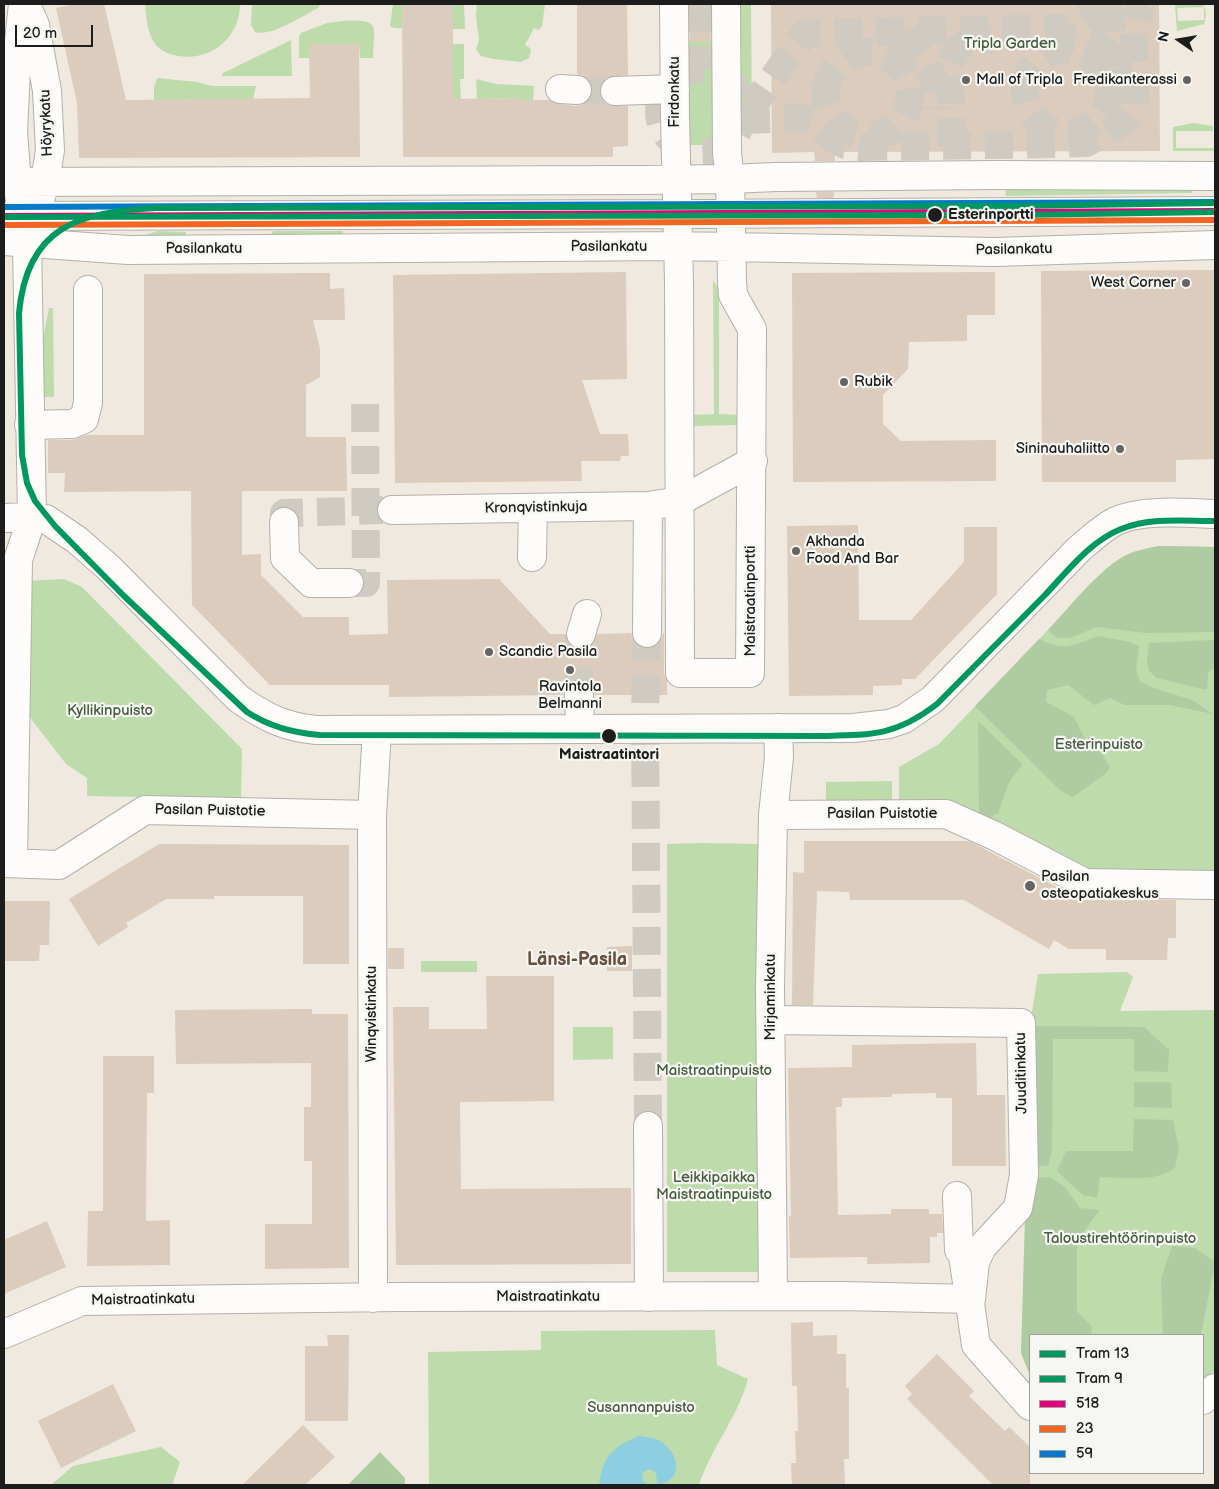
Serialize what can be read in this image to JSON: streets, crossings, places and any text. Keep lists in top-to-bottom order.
{
  "streets": {
    "street": [
      "Firdonkatu",
      "Höyrykatu",
      "Pasilankatu",
      "Kronqvistinkuja",
      "Maistraatinportti",
      "Pasilan Puistotie",
      "Mirjaminkatu",
      "Winqvistinkatu",
      "Juuditinkatu",
      "Maistraatinkatu"
    ]
  },
  "crossings": [
    ["Firdonkatu", "Maistraatinportti"],
    ["Höyrykatu", "Pasilankatu"],
    ["Höyrykatu", "Pasilan Puistotie"],
    ["Pasilankatu", "Maistraatinportti"],
    ["Kronqvistinkuja", "Maistraatinportti"],
    ["Pasilan Puistotie", "Mirjaminkatu"],
    ["Pasilan Puistotie", "Winqvistinkatu"],
    ["Mirjaminkatu", "Juuditinkatu"],
    ["Mirjaminkatu", "Maistraatinkatu"],
    ["Winqvistinkatu", "Maistraatinkatu"],
    ["Juuditinkatu", "Maistraatinkatu"]
  ],
  "districts": ["Länsi-Pasila"],
  "parks": [
    "Tripla Garden",
    "Kyllikinpuisto",
    "Esterinpuisto",
    "Maistraatinpuisto",
    "Leikkipaikka Maistraatinpuisto",
    "Taloustirehtöörinpuisto",
    "Susannanpuisto"
  ],
  "places": [
    "Mall of Tripla",
    "Fredikanterassi",
    "Esterinportti",
    "West Corner",
    "Rubik",
    "Sininauhaliitto",
    "Akhanda Food And Bar",
    "Scandic Pasila",
    "Ravintola Belmanni",
    "Maistraatintori",
    "Pasilan osteopatiakeskus"
  ],
  "lines": [
    "transit line 59",
    "tram line 13",
    "transit line 518",
    "tram line 9",
    "transit line 23"
  ],
  "legend": [
    "Tram 13",
    "Tram 9",
    "518",
    "23",
    "59"
  ],
  "scale_bar": "20 m",
  "north": "left"
}
